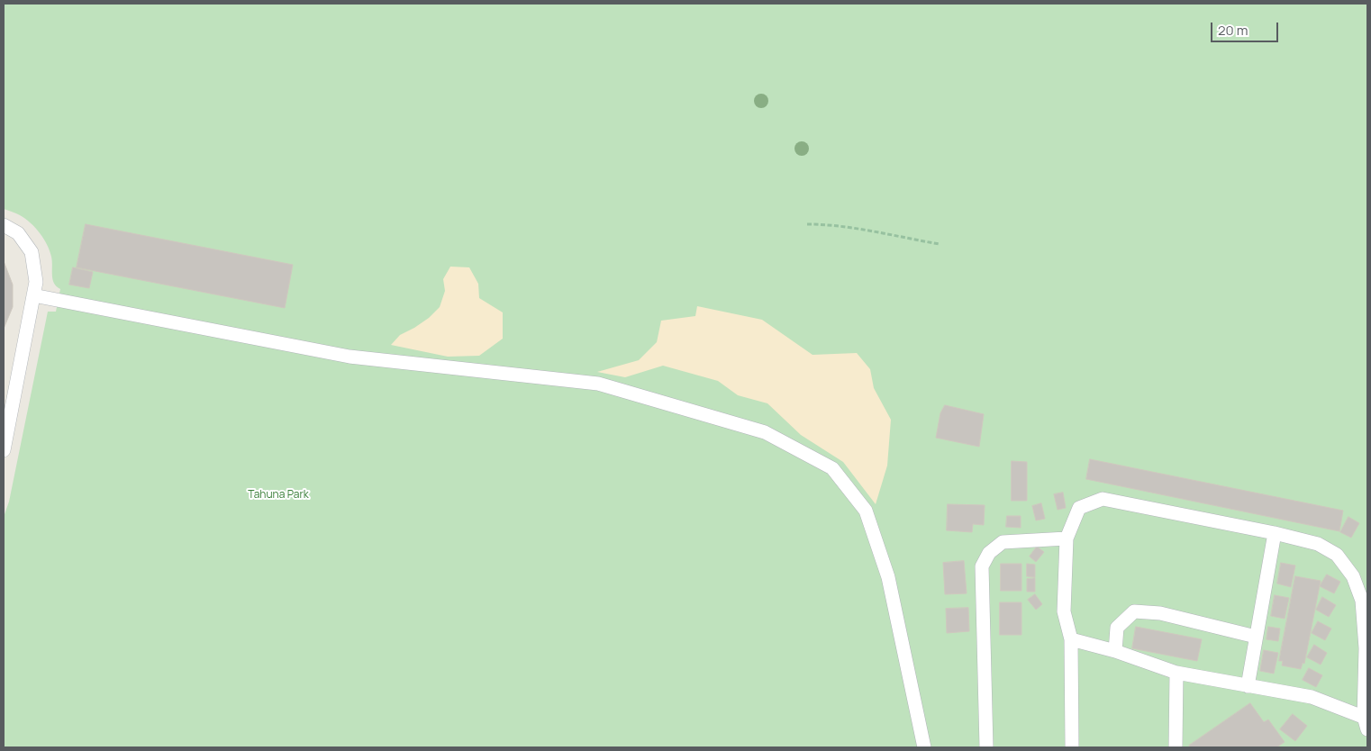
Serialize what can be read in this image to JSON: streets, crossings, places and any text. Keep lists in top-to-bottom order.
{
  "parks": ["Tahuna Park"],
  "scale_bar": "20 m"
}
